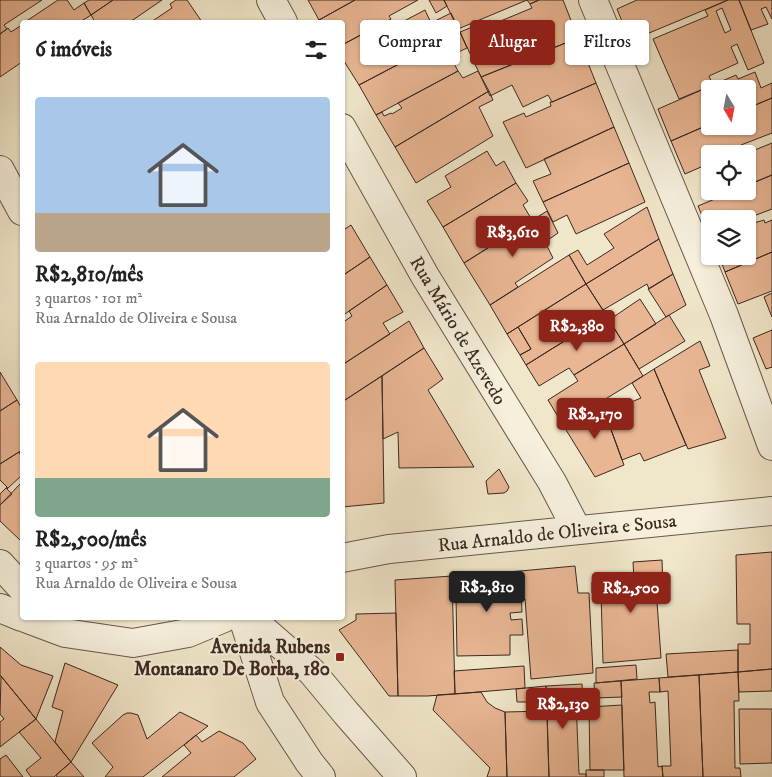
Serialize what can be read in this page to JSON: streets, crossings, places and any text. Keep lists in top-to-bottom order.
{
  "streets": {
    "street": ["Rua Mário de Azevedo", "Rua Arnaldo de Oliveira e Sousa"]
  },
  "crossings": [
    ["Rua Mário de Azevedo", "Rua Arnaldo de Oliveira e Sousa"]
  ],
  "places": {
    "transit": ["Avenida Rubens Montanaro De Borba, 180"]
  },
  "north": "bottom",
  "page": {
    "chip": ["Comprar", "Alugar", "Filtros"],
    "heading": "6 imóveis",
    "list": [
      {
        "name": "R$2,810/mês",
        "note": "3 quartos · 101 m² · Rua Arnaldo de Oliveira e Sousa"
      },
      {
        "name": "R$2,500/mês",
        "note": "3 quartos · 95 m² · Rua Arnaldo de Oliveira e Sousa"
      }
    ],
    "price": [
      "R$3,610",
      "R$2,380",
      "R$2,170",
      "R$2,810",
      "R$2,500",
      "R$2,130"
    ]
  }
}
